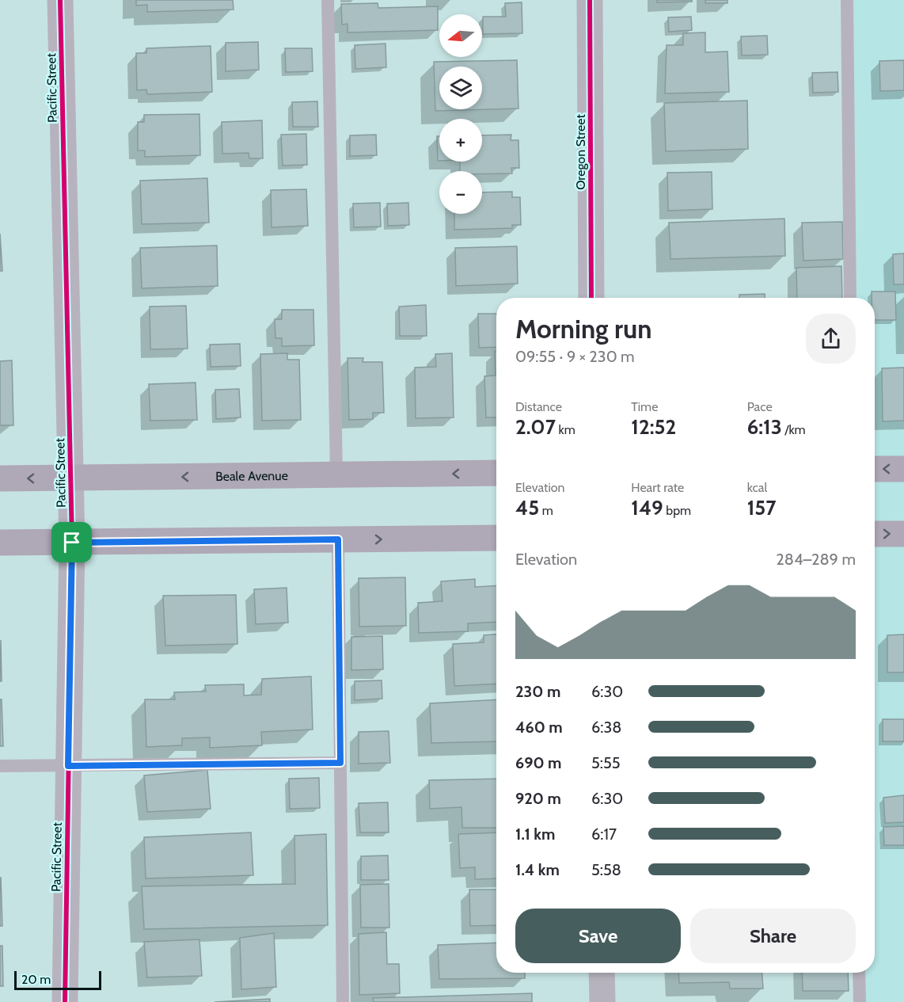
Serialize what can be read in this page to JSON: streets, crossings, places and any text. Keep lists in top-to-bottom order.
{
  "streets": {
    "main road": ["Beale Avenue"],
    "street": ["Pacific Street", "Oregon Street"]
  },
  "crossings": [
    ["Pacific Street", "Beale Avenue"]
  ],
  "scale_bar": "20 m",
  "north": "left",
  "page": {
    "map_buttons": ["+", "−"],
    "heading": ["Morning run", "09:55 · 9 × 230 m"],
    "stats": [
      ["Distance", "2.07 km"],
      ["Time", "12:52"],
      ["Pace", "6:13 /km"],
      ["Elevation", "45 m"],
      ["Heart rate", "149 bpm"],
      ["kcal", "157"]
    ],
    "chart": ["Elevation", "284–289 m"],
    "list": [
      {
        "name": "230 m",
        "note": "6:30"
      },
      {
        "name": "460 m",
        "note": "6:38"
      },
      {
        "name": "690 m",
        "note": "5:55"
      },
      {
        "name": "920 m",
        "note": "6:30"
      },
      {
        "name": "1.1 km",
        "note": "6:17"
      },
      {
        "name": "1.4 km",
        "note": "5:58"
      }
    ],
    "buttons": ["Save", "Share"],
    "scale": "20 m"
  }
}
